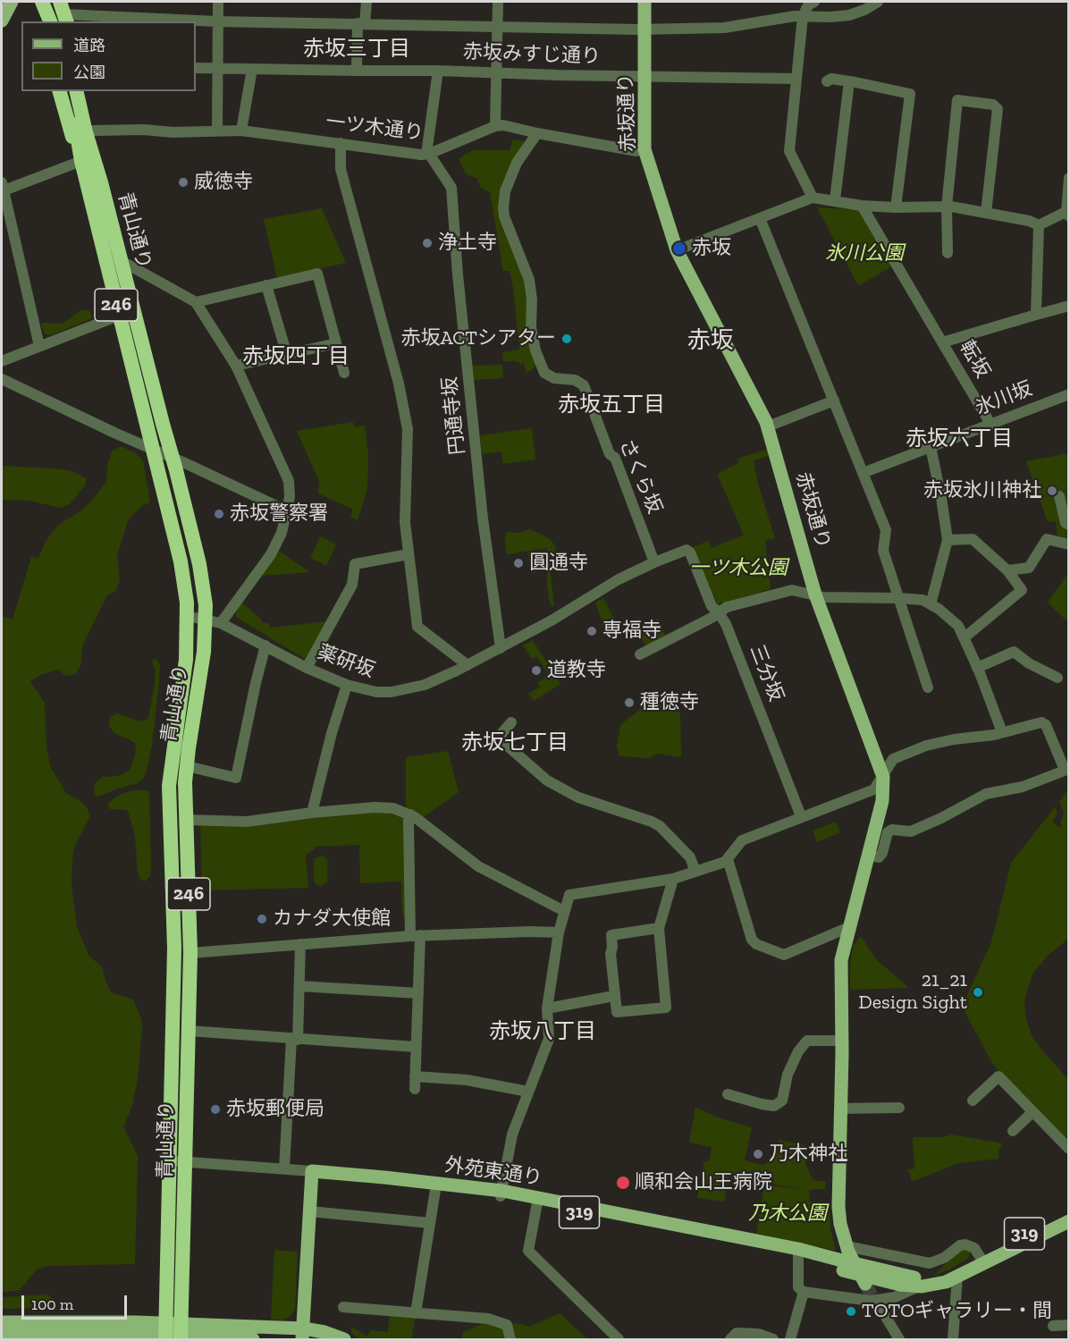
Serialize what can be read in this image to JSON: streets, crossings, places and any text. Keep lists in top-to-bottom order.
{
  "streets": {
    "highway": ["青山通り", "246"],
    "main road": ["赤坂通り", "外苑東通り", "319"],
    "street": [
      "赤坂みすじ通り",
      "一ツ木通り",
      "転坂",
      "氷川坂",
      "円通寺坂",
      "さくら坂",
      "薬研坂",
      "三分坂"
    ]
  },
  "crossings": [
    ["赤坂みすじ通り", "赤坂通り"],
    ["一ツ木通り", "円通寺坂"],
    ["青山通り", "薬研坂"],
    ["転坂", "氷川坂"],
    ["円通寺坂", "薬研坂"],
    ["さくら坂", "薬研坂"],
    ["薬研坂", "三分坂"]
  ],
  "districts": [
    "赤坂三丁目",
    "赤坂",
    "赤坂四丁目",
    "赤坂五丁目",
    "赤坂六丁目",
    "赤坂七丁目",
    "赤坂八丁目"
  ],
  "parks": ["氷川公園", "一ツ木公園", "乃木公園"],
  "places": [
    "威徳寺",
    "浄土寺",
    "赤坂",
    "赤坂ACTシアター",
    "赤坂氷川神社",
    "赤坂警察署",
    "圓通寺",
    "専福寺",
    "道教寺",
    "種徳寺",
    "カナダ大使館",
    "21_21 Design Sight",
    "赤坂郵便局",
    "乃木神社",
    "順和会山王病院",
    "TOTOギャラリー・間"
  ],
  "legend": ["道路", "公園"],
  "scale_bar": "100 m"
}
